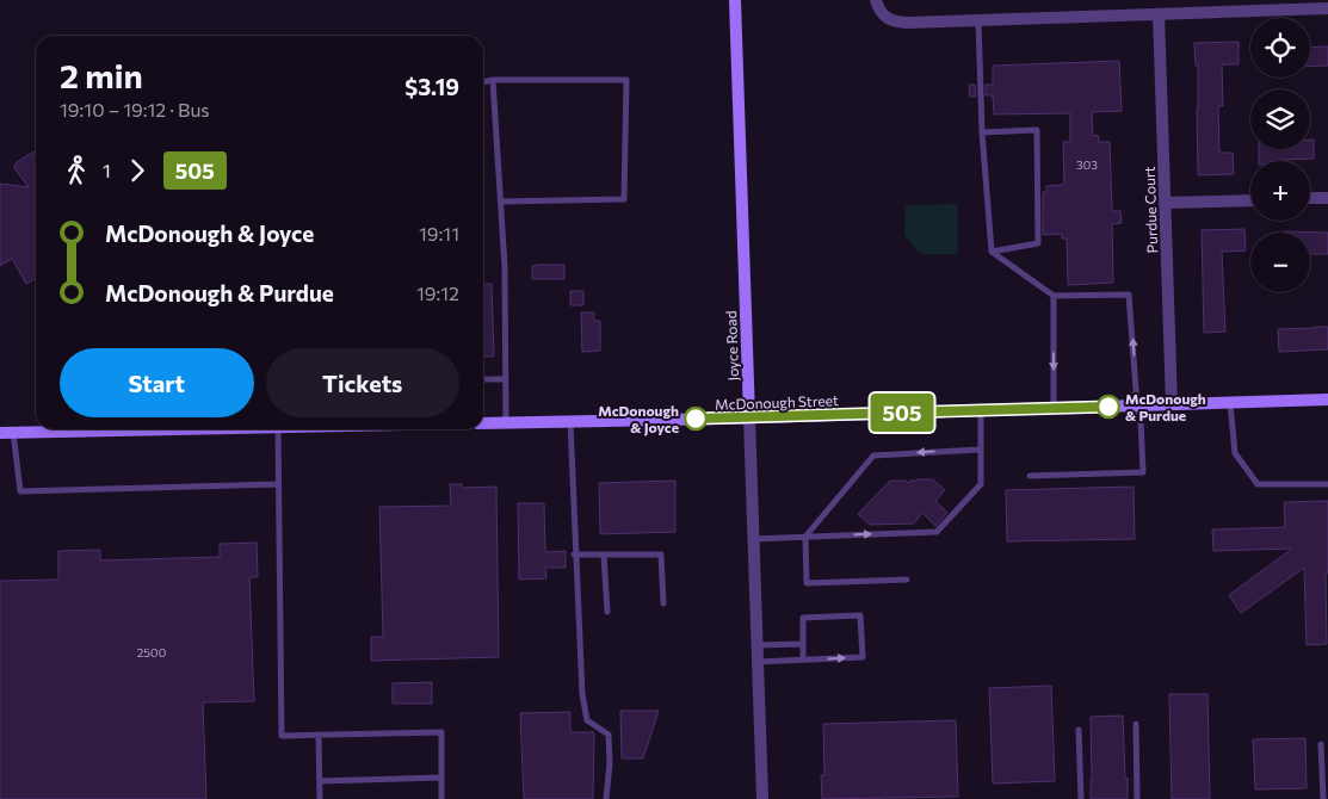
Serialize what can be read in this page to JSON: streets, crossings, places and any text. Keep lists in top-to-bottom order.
{
  "streets": {
    "street": ["Purdue Court", "Joyce Road", "McDonough Street"]
  },
  "crossings": [
    ["Purdue Court", "McDonough Street"],
    ["Joyce Road", "McDonough Street"]
  ],
  "places": ["McDonough & Purdue", "McDonough & Joyce"],
  "lines": ["bus line 505"],
  "house_numbers": ["303", "2500"],
  "page": {
    "on_map": "505",
    "map_buttons": ["+", "−"],
    "heading": ["2 min", "19:10 – 19:12 · Bus", "$3.19"],
    "legs": ["1", "505"],
    "list": [
      {
        "name": "McDonough & Joyce",
        "value": "19:11"
      },
      {
        "name": "McDonough & Purdue",
        "value": "19:12"
      }
    ],
    "buttons": ["Start", "Tickets"]
  }
}
